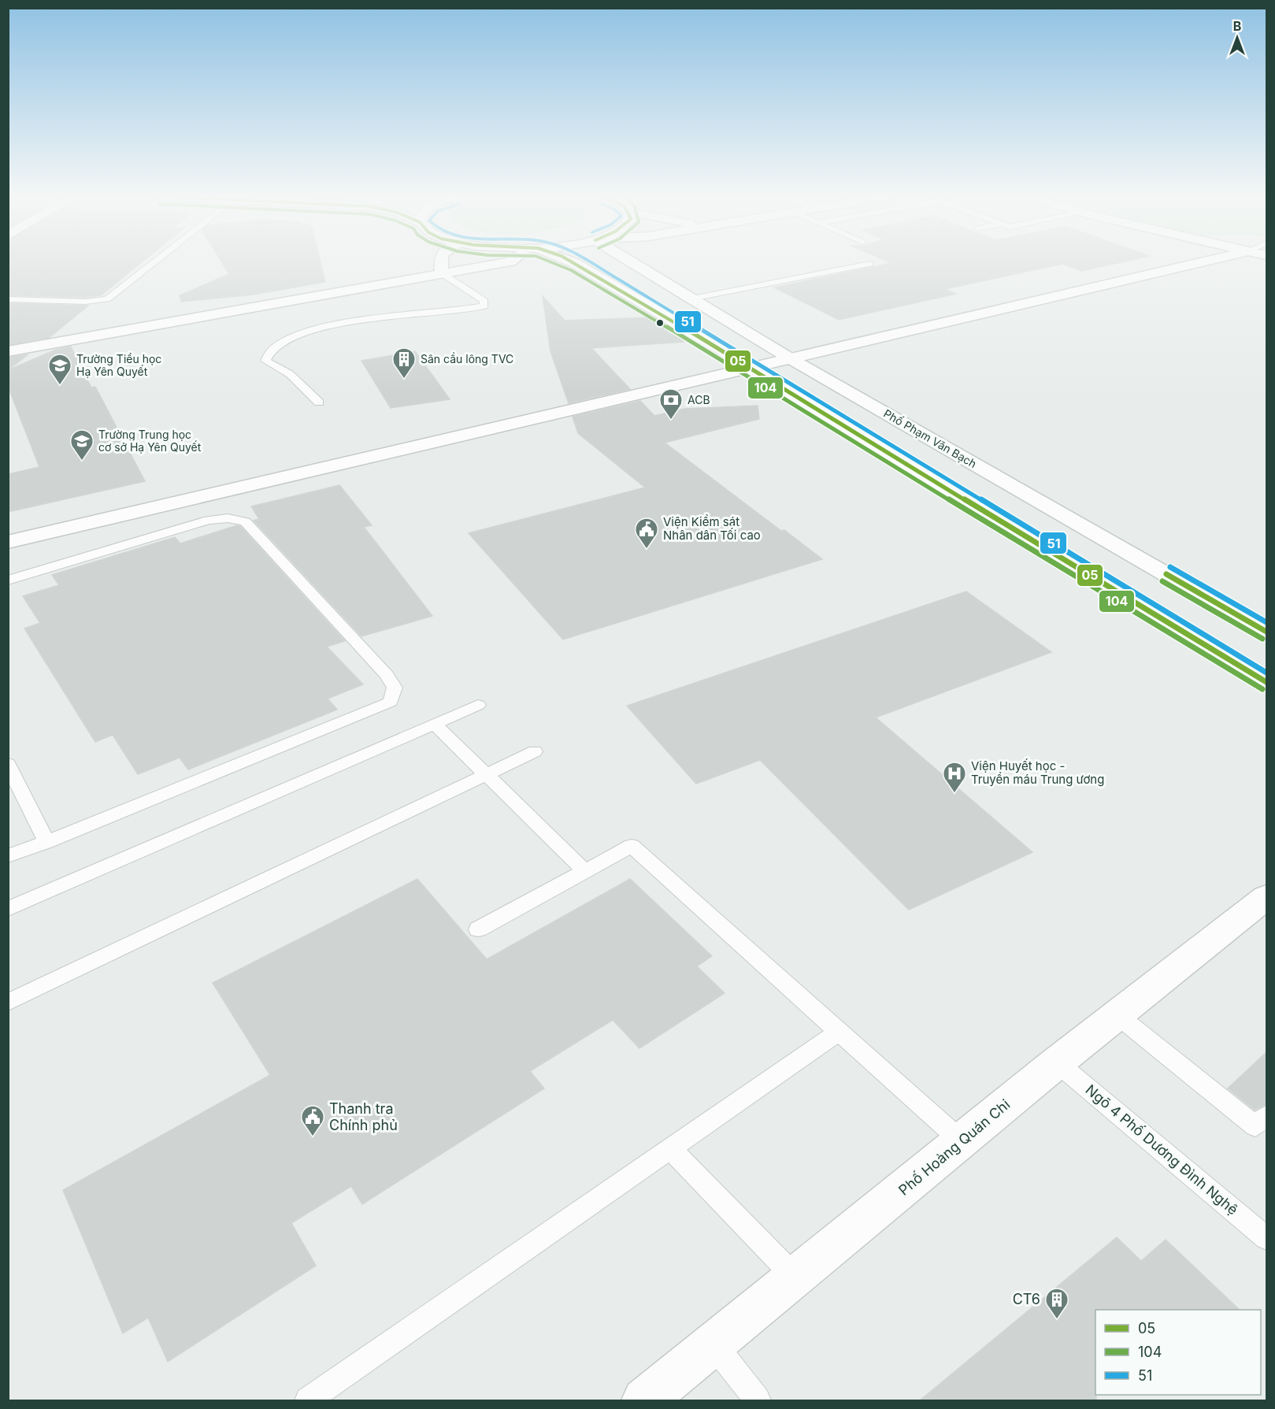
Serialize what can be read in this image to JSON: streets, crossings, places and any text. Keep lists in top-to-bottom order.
{
  "streets": {
    "street": ["Phố Phạm Văn Bạch", "Phố Hoàng Quán Chi"],
    "lane": ["Ngõ 4 Phố Dương Đình Nghệ"]
  },
  "crossings": [
    ["Phố Hoàng Quán Chi", "Ngõ 4 Phố Dương Đình Nghệ"]
  ],
  "places": {
    "building": ["Sân cầu lông TVC", "CT6"],
    "school or university": ["Trường Tiểu học Hạ Yên Quyết", "Trường Trung học cơ sở Hạ Yên Quyết"],
    "bank": ["ACB"],
    "public building": ["Viện Kiểm sát Nhân dân Tối cao", "Thanh tra Chính phủ"],
    "hospital": ["Viện Huyết học - Truyền máu Trung ương"]
  },
  "lines": ["transit line 05", "transit line 104", "transit line 51"],
  "legend": ["05", "104", "51"],
  "north": "top"
}
